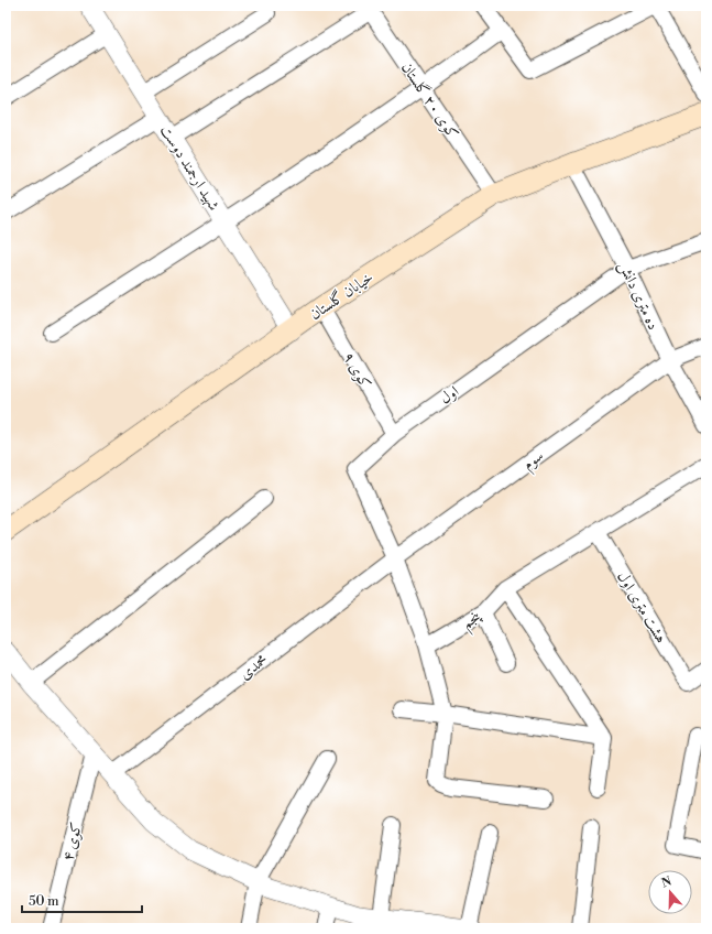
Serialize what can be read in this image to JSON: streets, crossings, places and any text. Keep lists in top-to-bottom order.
{
  "streets": {
    "main road": ["خیابان گلستان"],
    "street": [
      "کوی ۲۰ گلستان",
      "شهید ارجمند دوست",
      "ده متری دانش",
      "کوی ۹",
      "اول",
      "سوم",
      "هشت متری اول",
      "پنجم",
      "محمدی",
      "کوی ۴"
    ]
  },
  "crossings": [
    ["کوی ۲۰ گلستان", "خیابان گلستان"],
    ["شهید ارجمند دوست", "خیابان گلستان"],
    ["خیابان گلستان", "ده متری دانش"],
    ["خیابان گلستان", "کوی ۹"],
    ["ده متری دانش", "اول"],
    ["ده متری دانش", "سوم"],
    ["کوی ۹", "اول"],
    ["اول", "سوم"],
    ["اول", "محمدی"],
    ["سوم", "محمدی"],
    ["هشت متری اول", "پنجم"]
  ],
  "scale_bar": "50 m",
  "north": "top"
}
